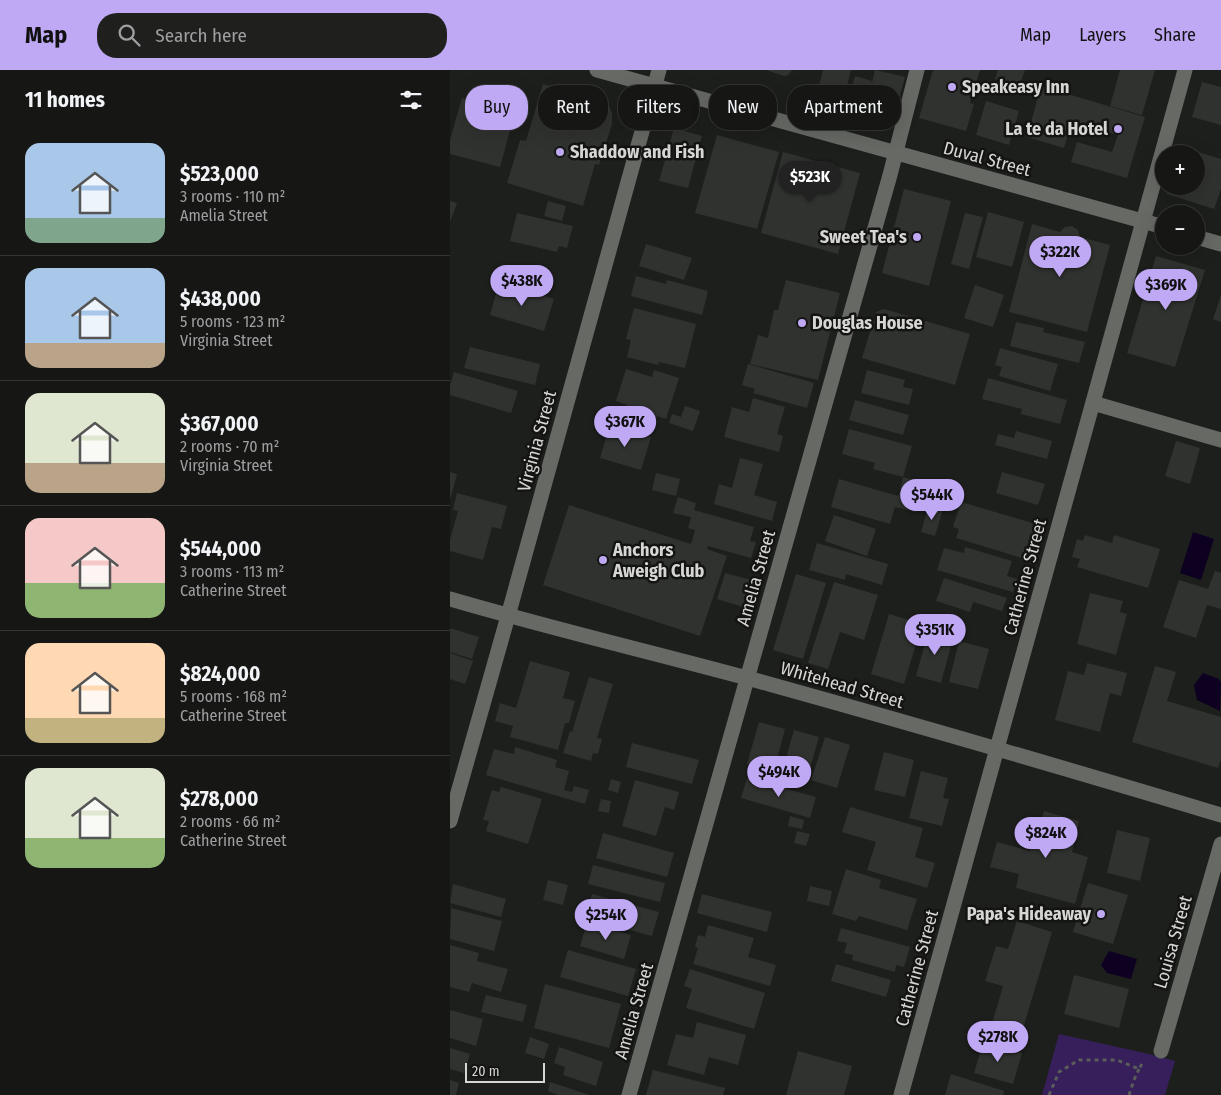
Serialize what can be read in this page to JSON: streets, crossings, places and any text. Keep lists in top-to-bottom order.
{
  "streets": {
    "street": [
      "Duval Street",
      "Virginia Street",
      "Catherine Street",
      "Amelia Street",
      "Whitehead Street",
      "Louisa Street"
    ]
  },
  "crossings": [
    ["Duval Street", "Catherine Street"],
    ["Duval Street", "Amelia Street"],
    ["Virginia Street", "Whitehead Street"],
    ["Catherine Street", "Whitehead Street"],
    ["Amelia Street", "Whitehead Street"]
  ],
  "places": [
    "Speakeasy Inn",
    "La te da Hotel",
    "Shaddow and Fish",
    "Sweet Tea's",
    "Douglas House",
    "Anchors Aweigh Club",
    "Papa's Hideaway"
  ],
  "scale_bar": "20 m",
  "page": {
    "header": "Map",
    "search": "Search here",
    "nav": ["Map", "Layers", "Share"],
    "heading": "11 homes",
    "chip": [
      "Buy",
      "Rent",
      "Filters",
      "New",
      "Apartment"
    ],
    "list": [
      {
        "name": "$523,000",
        "note": "3 rooms · 110 m² · Amelia Street"
      },
      {
        "name": "$438,000",
        "note": "5 rooms · 123 m² · Virginia Street"
      },
      {
        "name": "$367,000",
        "note": "2 rooms · 70 m² · Virginia Street"
      },
      {
        "name": "$544,000",
        "note": "3 rooms · 113 m² · Catherine Street"
      },
      {
        "name": "$824,000",
        "note": "5 rooms · 168 m² · Catherine Street"
      },
      {
        "name": "$278,000",
        "note": "2 rooms · 66 m² · Catherine Street"
      }
    ],
    "map_buttons": ["+", "−"],
    "price": [
      "$523K",
      "$322K",
      "$438K",
      "$369K",
      "$367K",
      "$544K",
      "$351K",
      "$494K",
      "$824K",
      "$254K",
      "$278K"
    ],
    "scale": "20 m"
  }
}
